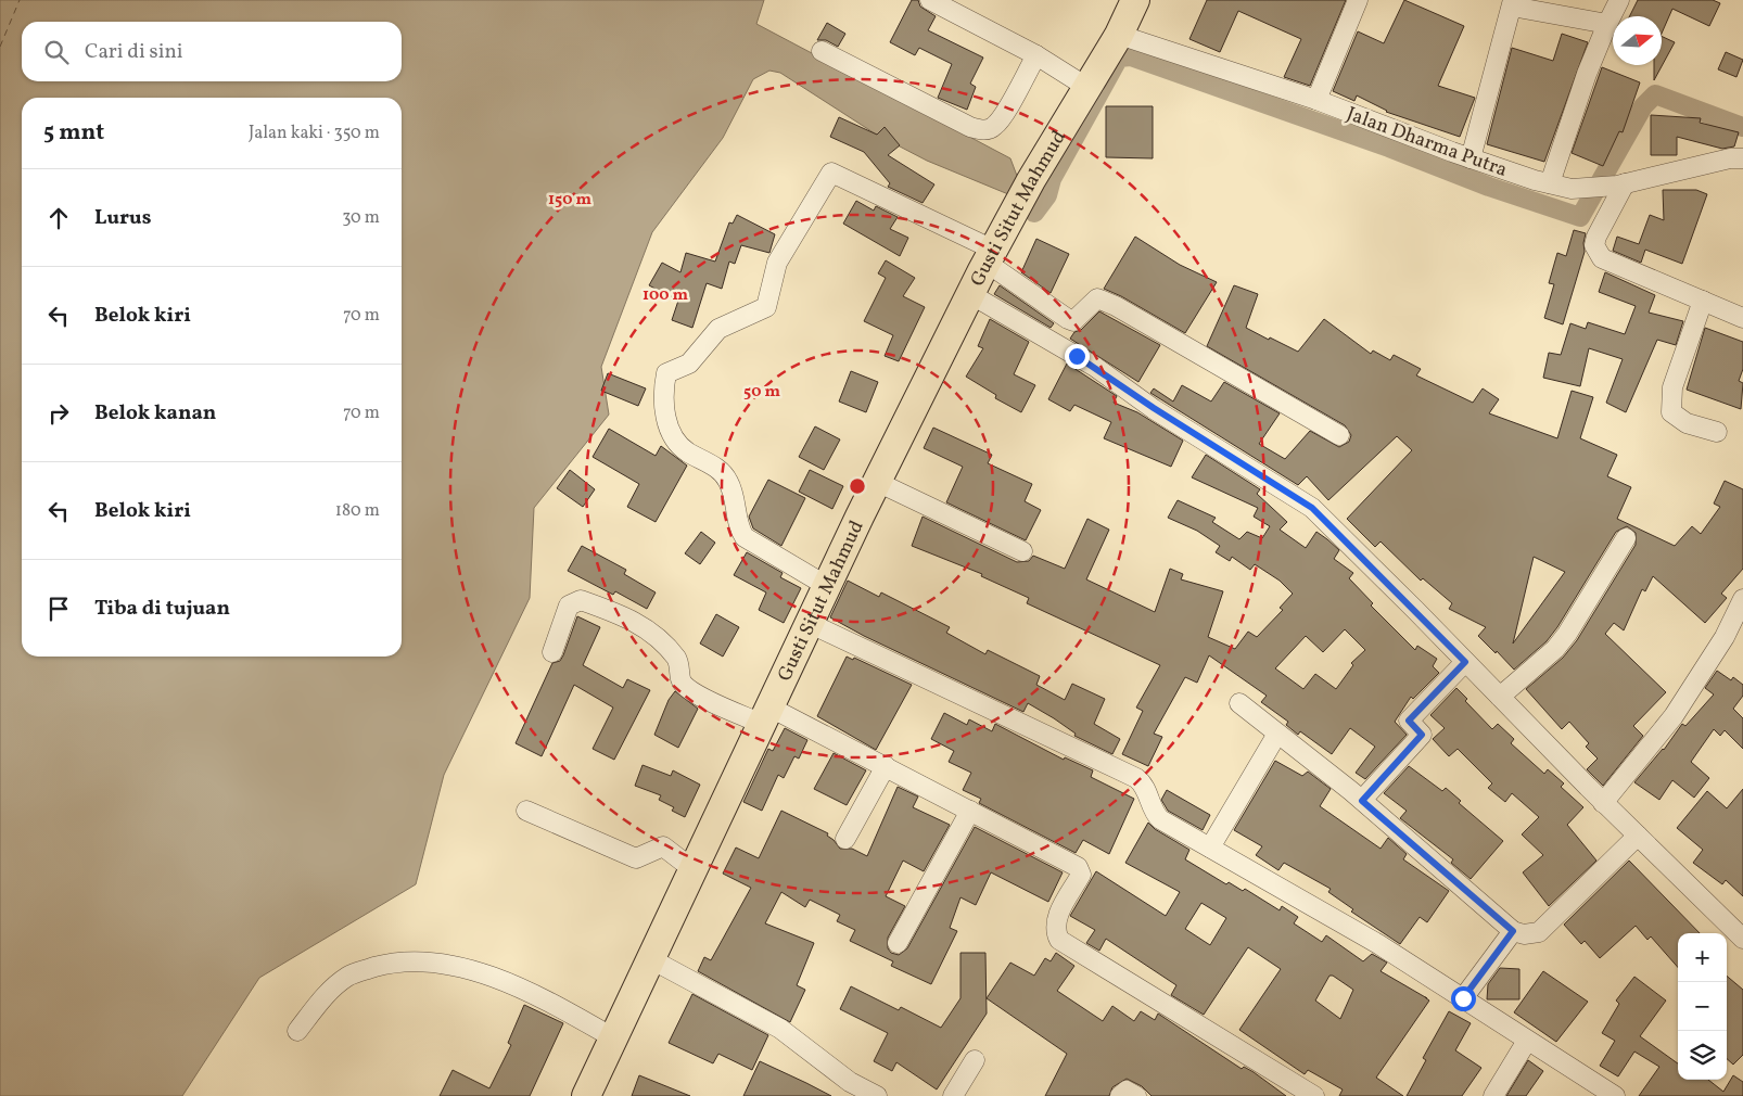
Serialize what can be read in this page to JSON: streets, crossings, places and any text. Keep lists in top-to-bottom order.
{
  "streets": {
    "highway": ["Gusti Situt Mahmud"],
    "street": ["Jalan Dharma Putra"]
  },
  "crossings": [
    ["Jalan Dharma Putra", "Gusti Situt Mahmud"]
  ],
  "north": "right",
  "page": {
    "search": "Cari di sini",
    "heading": ["5 mnt", "Jalan kaki · 350 m"],
    "list": [
      ["Lurus", "30 m"],
      ["Belok kiri", "70 m"],
      ["Belok kanan", "70 m"],
      ["Belok kiri", "180 m"],
      "Tiba di tujuan"
    ],
    "map_buttons": ["+", "−"]
  },
  "rings": ["150 m", "100 m", "50 m"]
}
